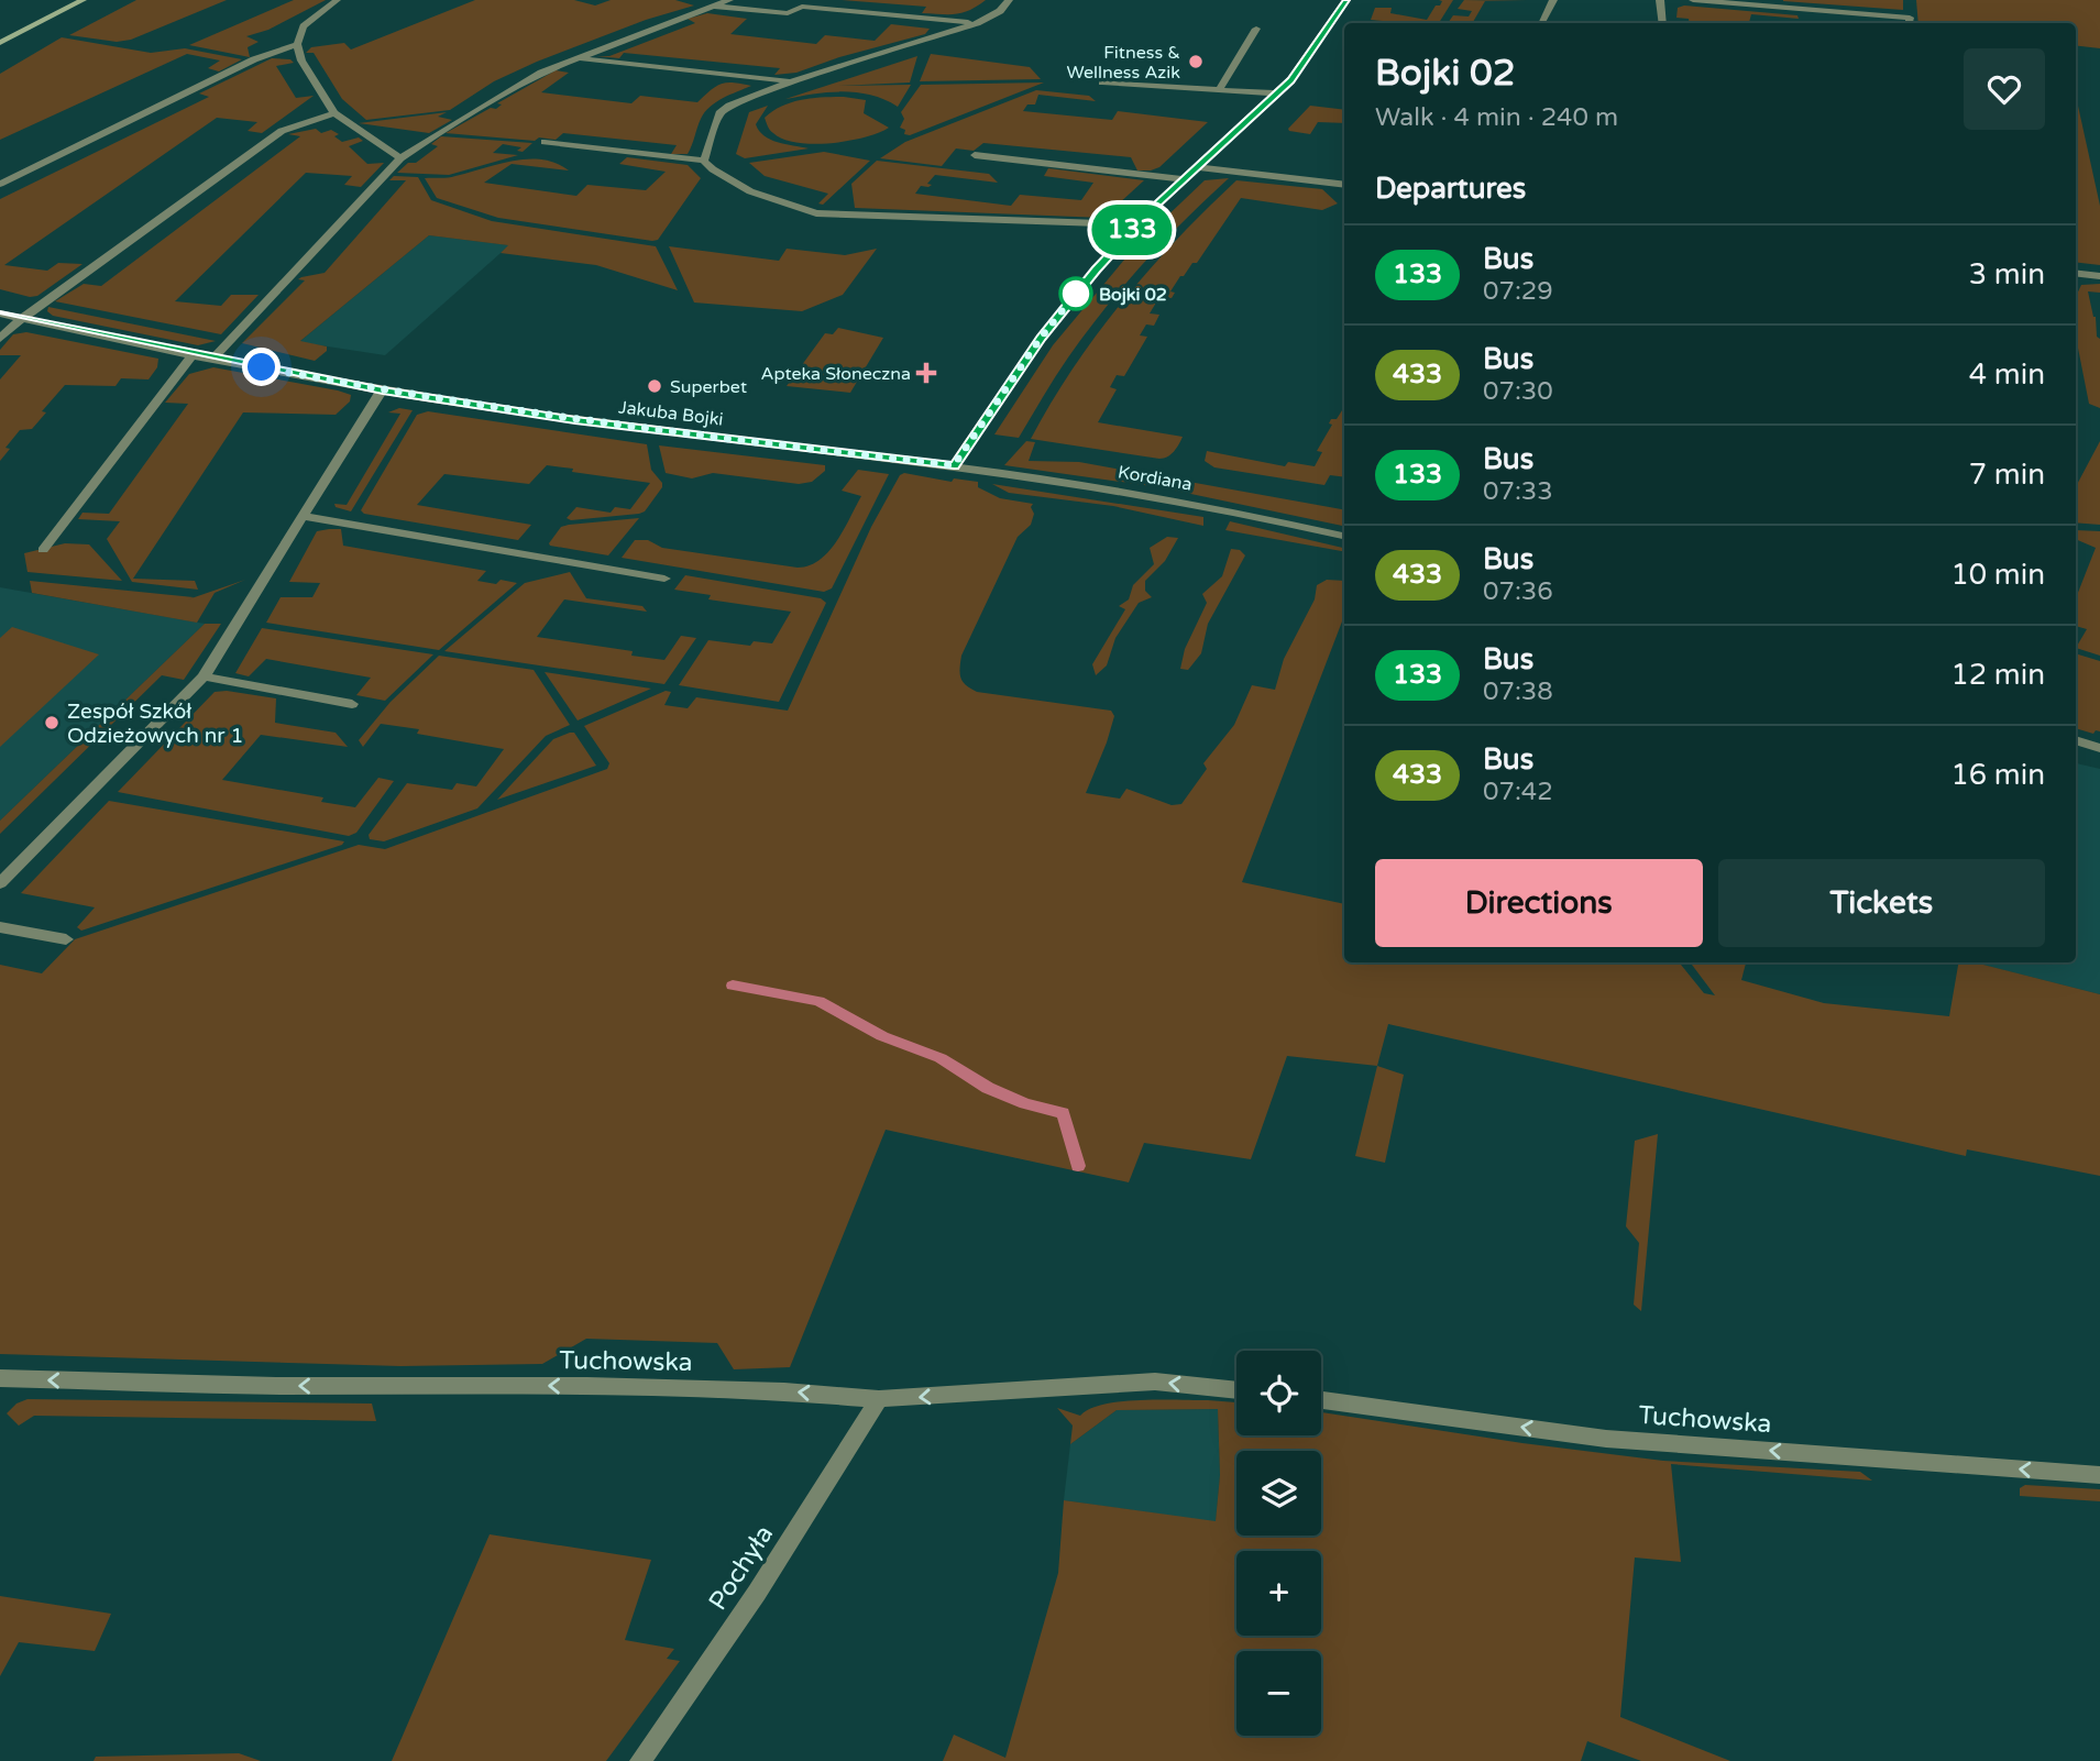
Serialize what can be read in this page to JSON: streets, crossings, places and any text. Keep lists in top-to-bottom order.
{
  "streets": {
    "street": [
      "Jakuba Bojki",
      "Kordiana",
      "Tuchowska",
      "Pochyła"
    ]
  },
  "crossings": [
    ["Jakuba Bojki", "Kordiana"],
    ["Tuchowska", "Pochyła"]
  ],
  "one_way": ["Tuchowska"],
  "places": {
    "other": [
      "Fitness & Wellness Azik",
      "Bojki 02",
      "Superbet",
      "Zespół Szkół Odzieżowych nr 1"
    ],
    "health": ["Apteka Słoneczna"]
  },
  "lines": ["bus line 133"],
  "page": {
    "on_map": "133",
    "heading": [
      ["Bojki 02", "Walk · 4 min · 240 m"],
      "Departures"
    ],
    "list": [
      {
        "mark": "133",
        "name": "Bus",
        "note": "07:29",
        "value": "3 min"
      },
      {
        "mark": "433",
        "name": "Bus",
        "note": "07:30",
        "value": "4 min"
      },
      {
        "mark": "133",
        "name": "Bus",
        "note": "07:33",
        "value": "7 min"
      },
      {
        "mark": "433",
        "name": "Bus",
        "note": "07:36",
        "value": "10 min"
      },
      {
        "mark": "133",
        "name": "Bus",
        "note": "07:38",
        "value": "12 min"
      },
      {
        "mark": "433",
        "name": "Bus",
        "note": "07:42",
        "value": "16 min"
      }
    ],
    "buttons": ["Directions", "Tickets"],
    "map_buttons": ["+", "−"]
  }
}
